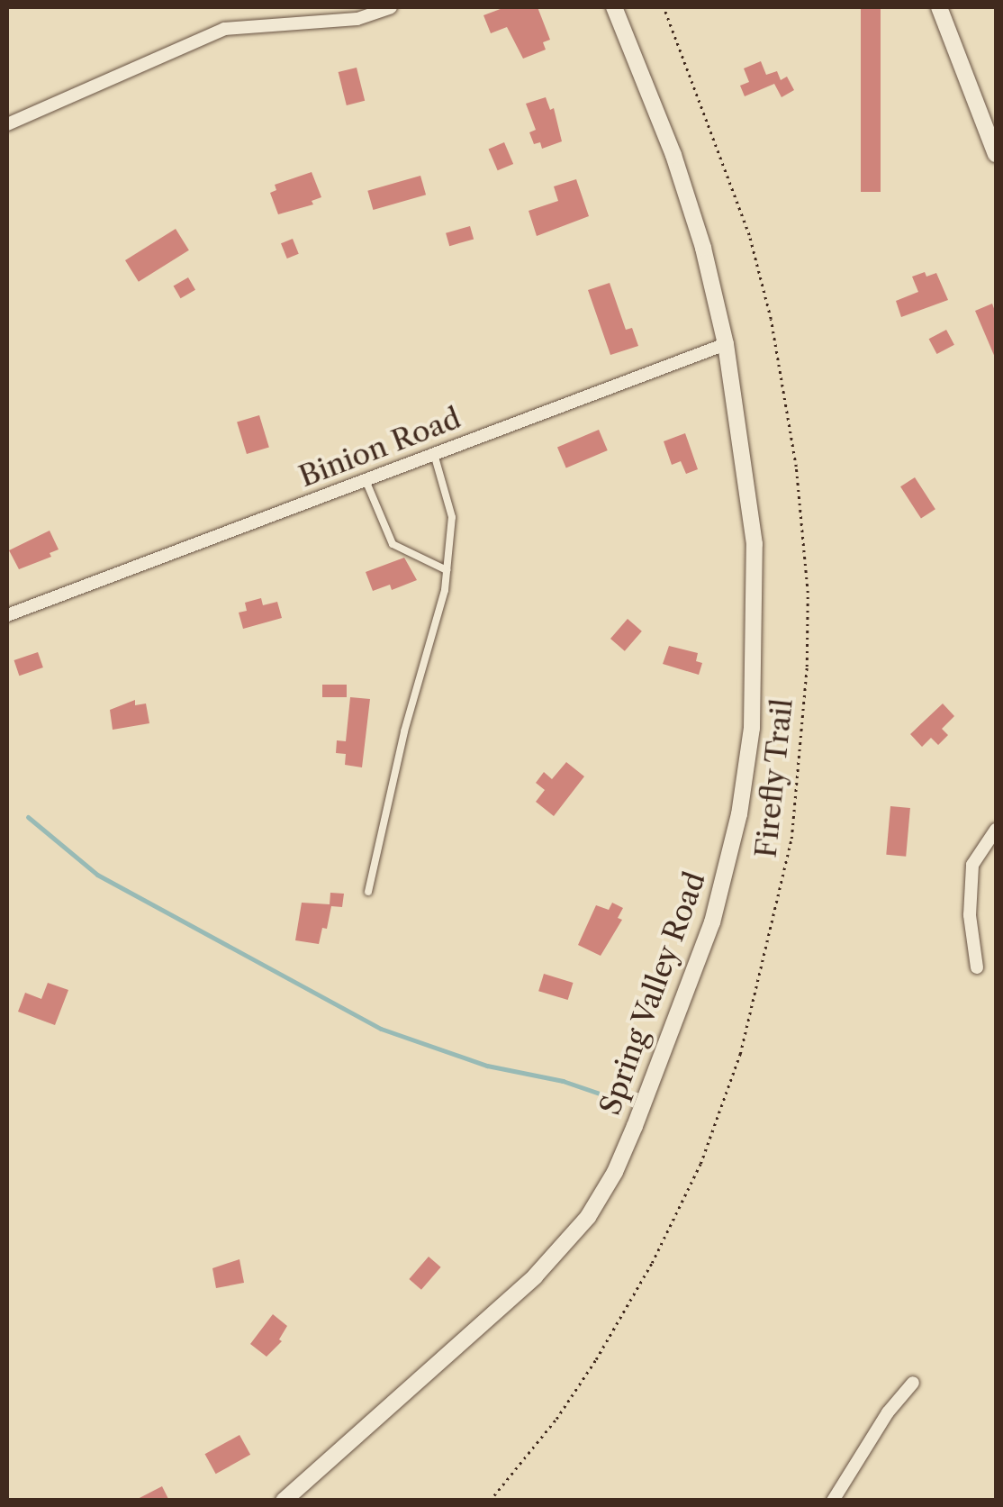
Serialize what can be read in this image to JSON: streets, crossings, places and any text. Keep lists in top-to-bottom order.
{
  "streets": {
    "street": ["Binion Road", "Spring Valley Road"],
    "path": ["Firefly Trail"]
  },
  "crossings": [
    ["Binion Road", "Spring Valley Road"]
  ]
}
